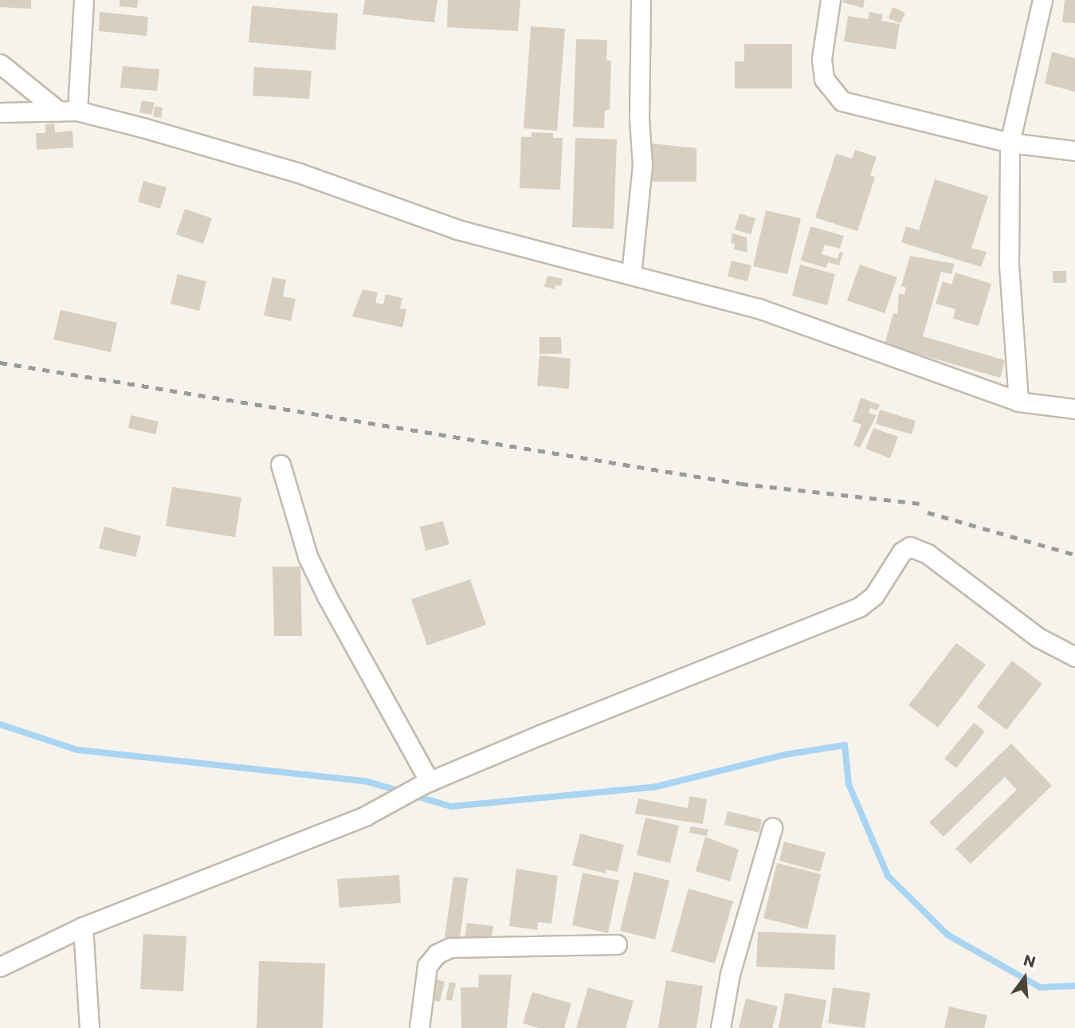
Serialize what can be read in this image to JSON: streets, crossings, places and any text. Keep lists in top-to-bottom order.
{
  "north": "top"
}
